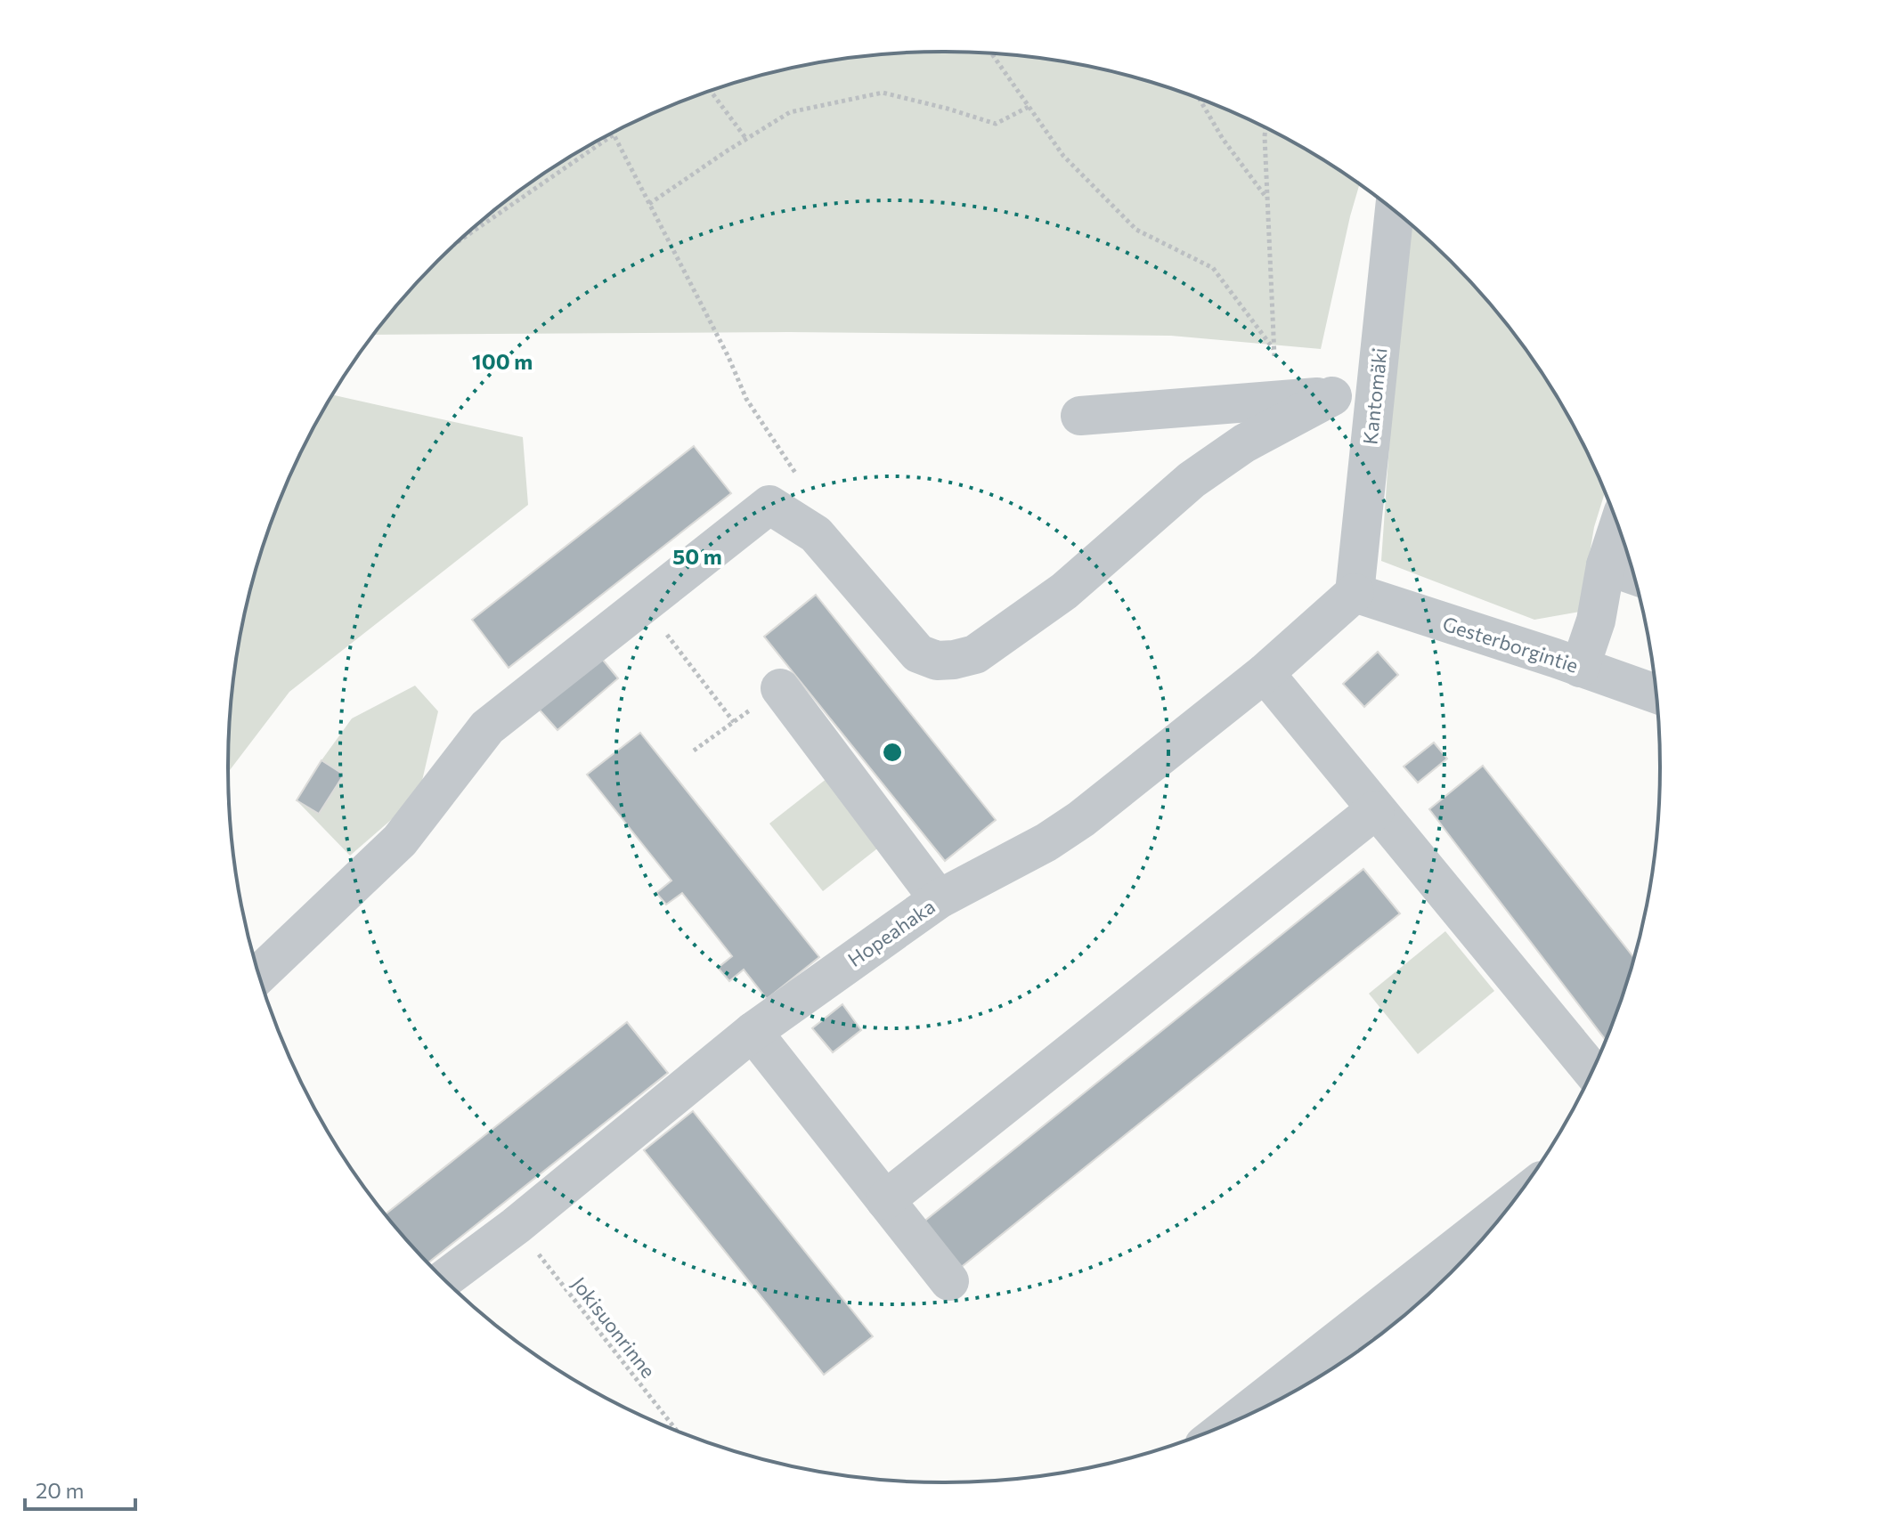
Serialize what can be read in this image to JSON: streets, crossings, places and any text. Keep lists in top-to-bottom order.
{
  "streets": {
    "street": ["Kantomäki", "Gesterborgintie", "Hopeahaka"],
    "path": ["Jokisuonrinne"]
  },
  "crossings": [
    ["Kantomäki", "Gesterborgintie"],
    ["Kantomäki", "Hopeahaka"],
    ["Gesterborgintie", "Hopeahaka"],
    ["Hopeahaka", "Jokisuonrinne"]
  ],
  "scale_bar": "20 m",
  "rings": ["100 m", "50 m"]
}
